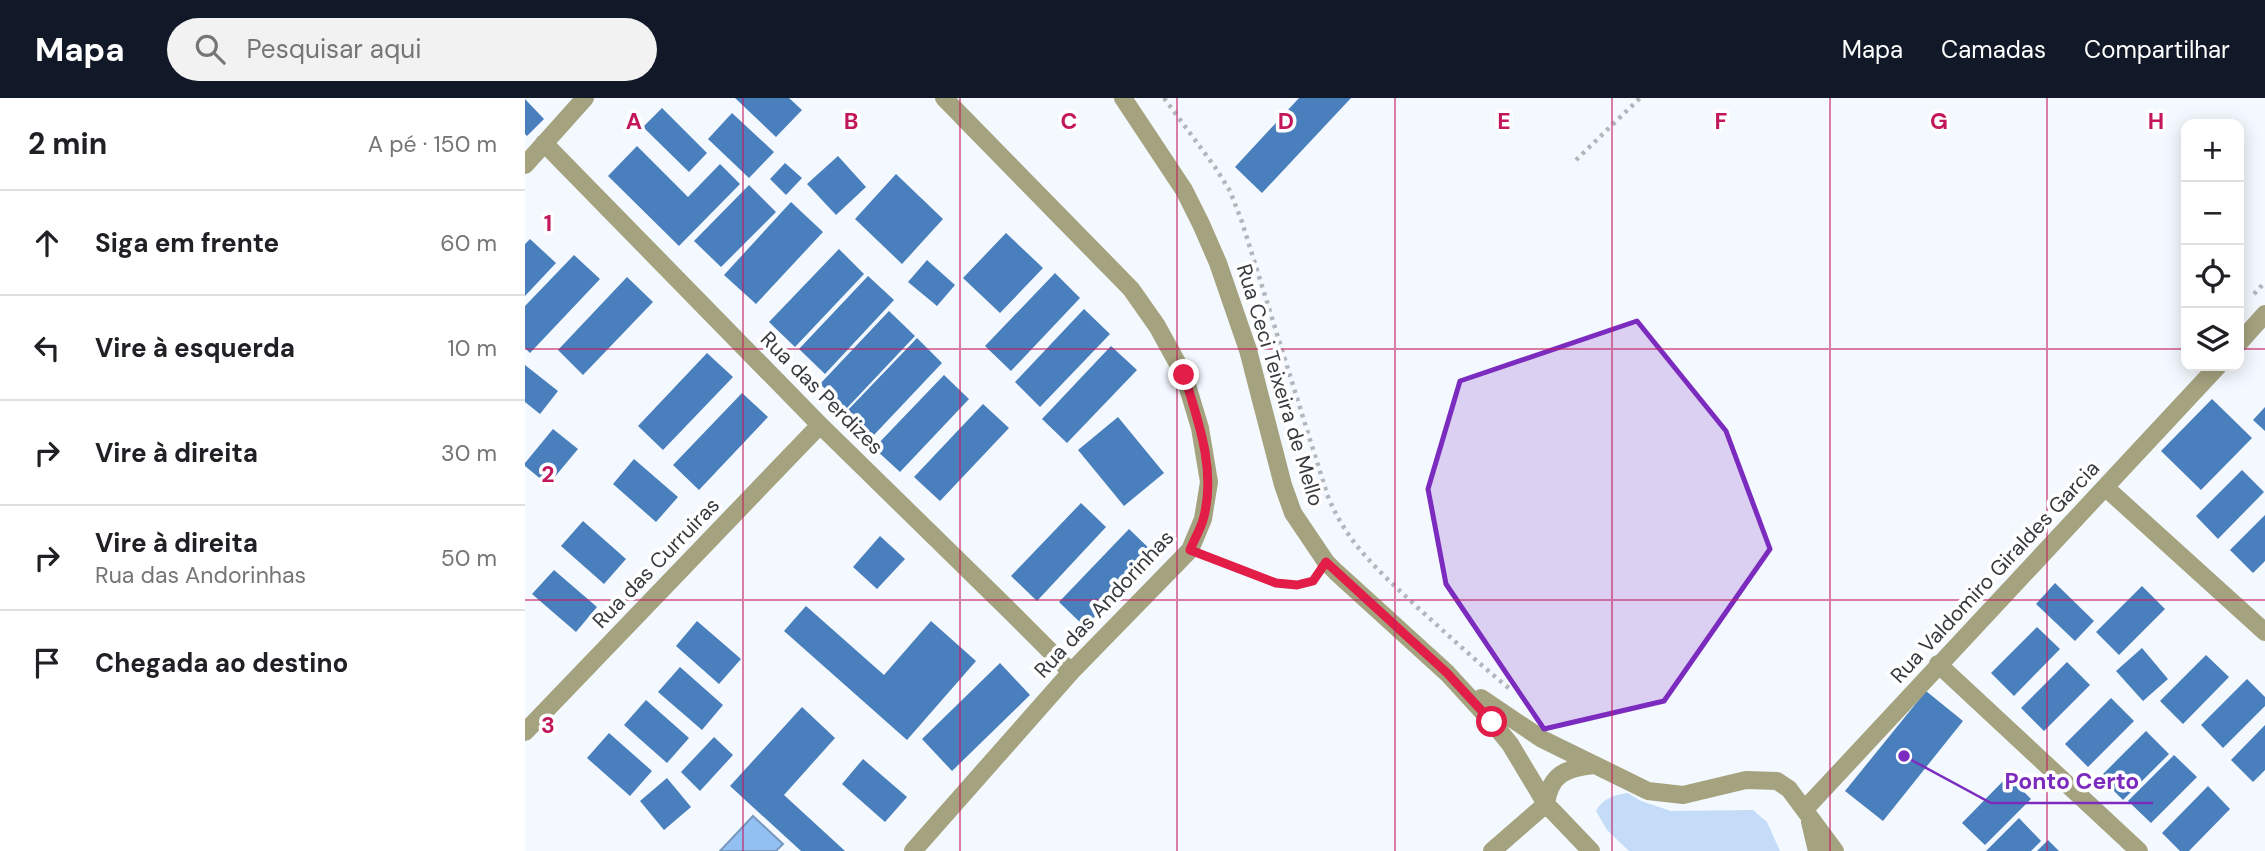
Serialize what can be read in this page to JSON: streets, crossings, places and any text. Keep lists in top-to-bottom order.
{
  "streets": {
    "street": [
      "Rua Ceci Teixeira de Mello",
      "Rua das Perdizes",
      "Rua das Curruiras",
      "Rua Valdomiro Giraldes Garcia",
      "Rua das Andorinhas"
    ]
  },
  "crossings": [
    ["Rua das Perdizes", "Rua das Curruiras"],
    ["Rua das Perdizes", "Rua das Andorinhas"]
  ],
  "places": ["Ponto Certo"],
  "page": {
    "header": "Mapa",
    "search": "Pesquisar aqui",
    "nav": ["Mapa", "Camadas", "Compartilhar"],
    "heading": ["2 min", "A pé · 150 m"],
    "map_buttons": ["+", "−"],
    "list": [
      ["Siga em frente", "60 m"],
      ["Vire à esquerda", "10 m"],
      ["Vire à direita", "30 m"],
      ["Vire à direita", "Rua das Andorinhas", "50 m"],
      "Chegada ao destino"
    ]
  },
  "grid": {
    "columns": [
      "A",
      "B",
      "C",
      "D",
      "E",
      "F",
      "G",
      "H"
    ],
    "rows": ["1", "2", "3"]
  }
}
